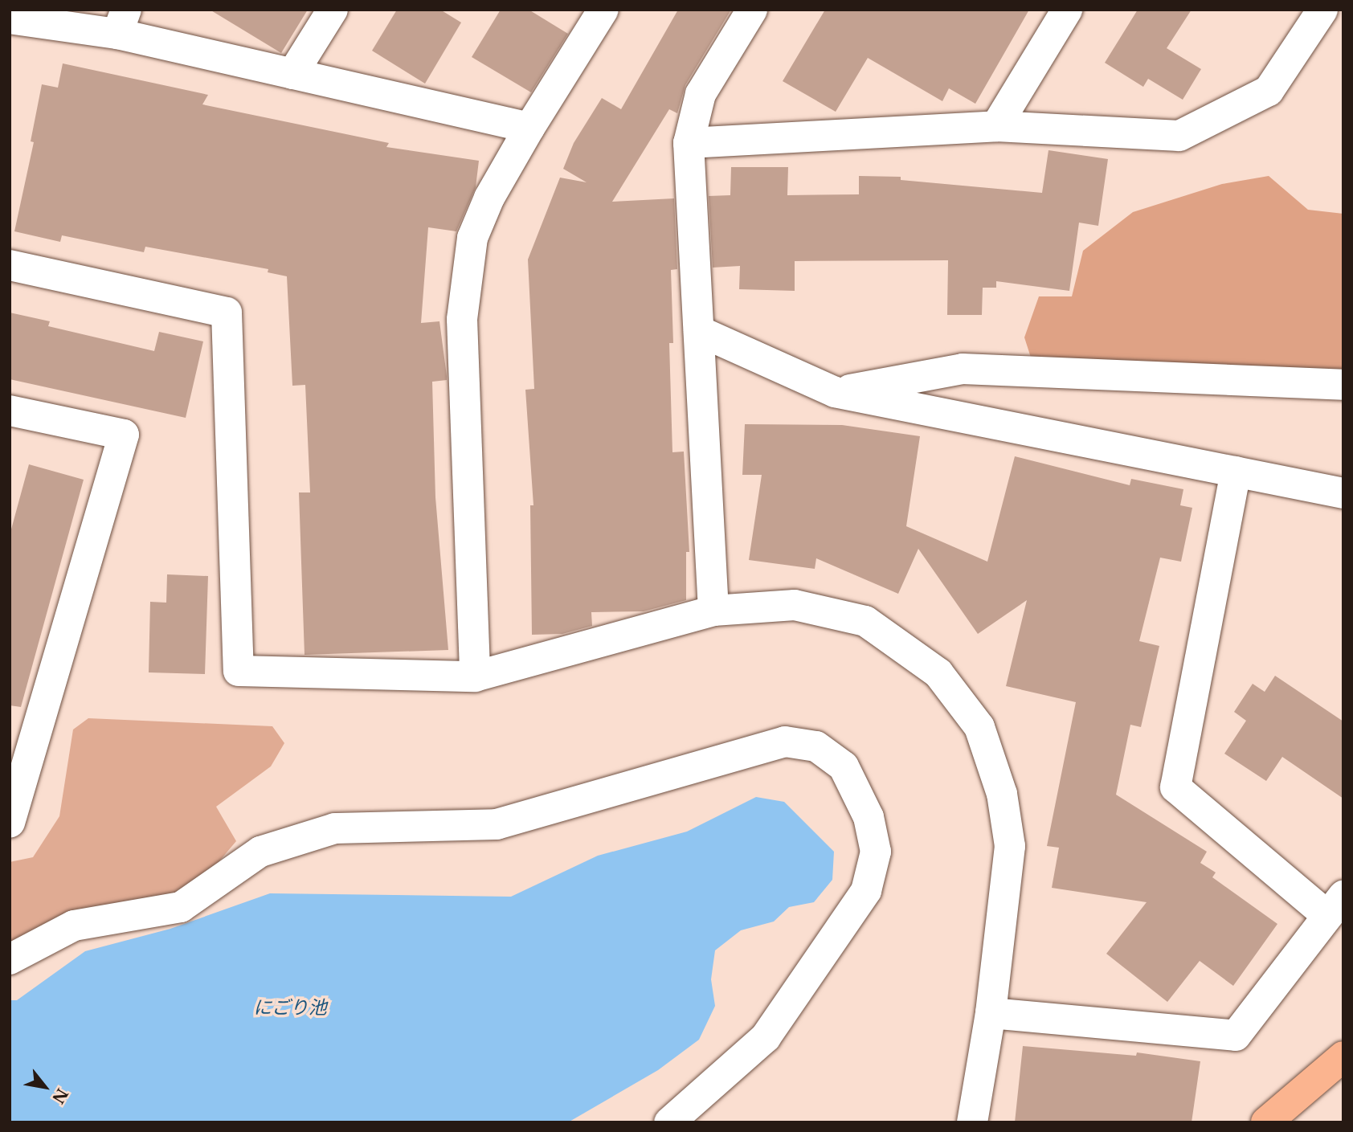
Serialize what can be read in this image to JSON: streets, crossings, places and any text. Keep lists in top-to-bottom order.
{
  "water": ["にごり池"],
  "north": "bottom right"
}
